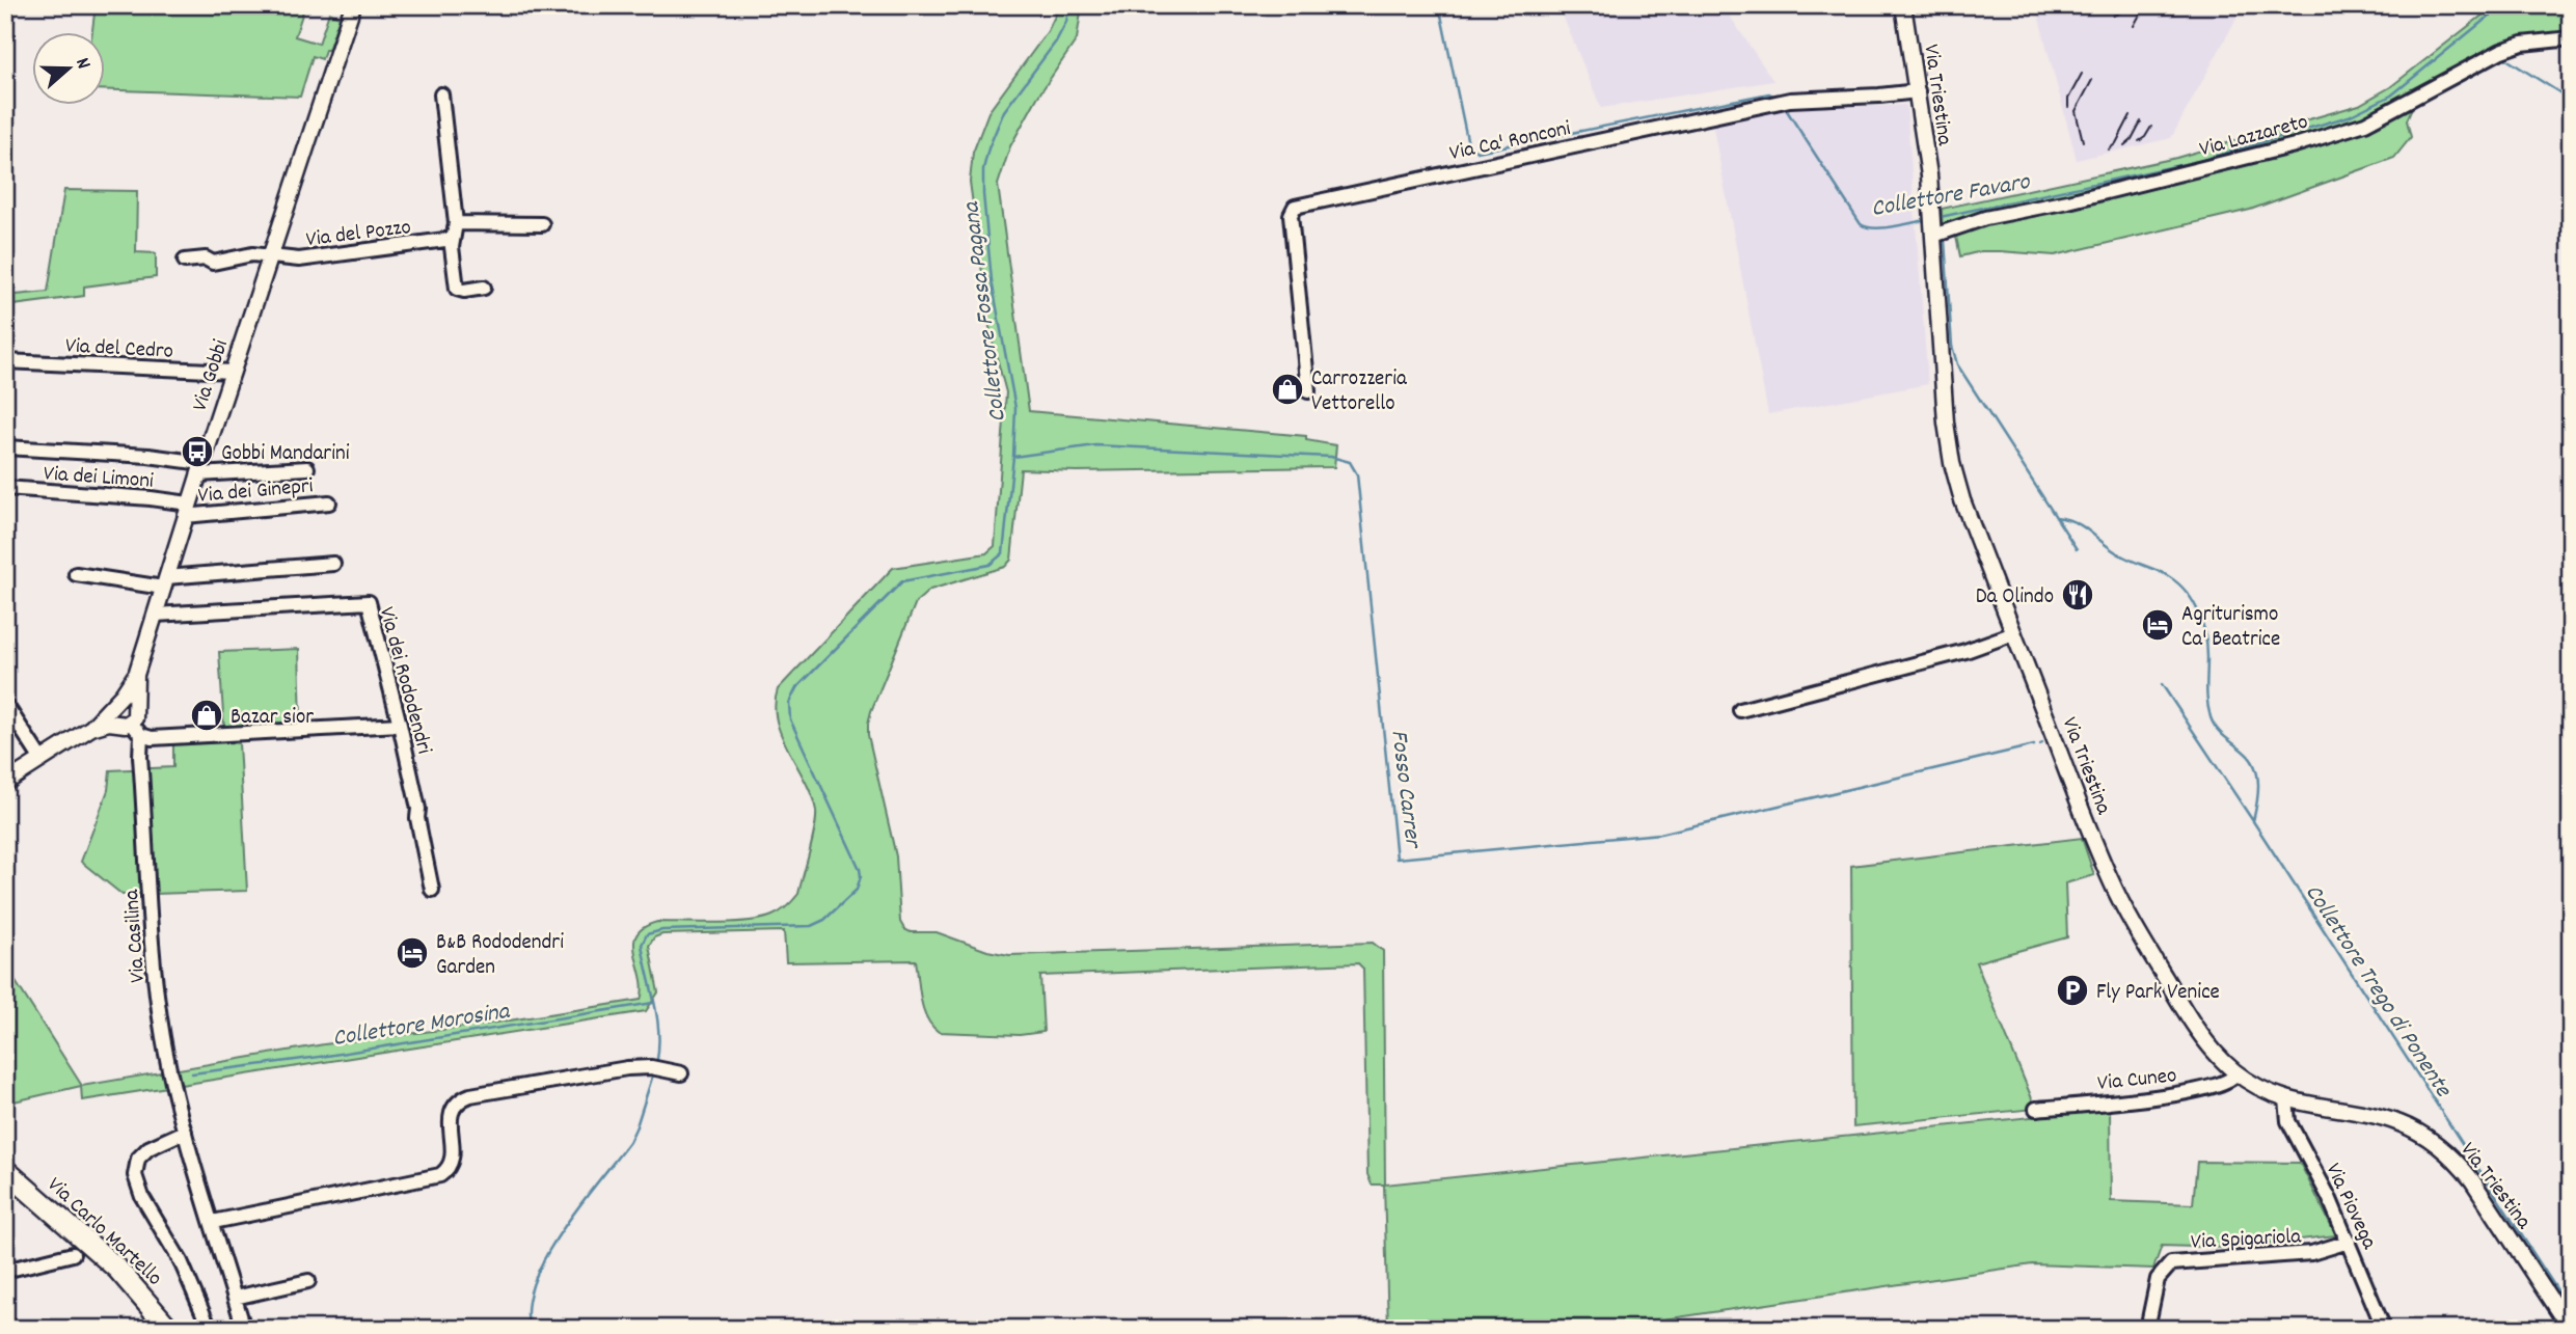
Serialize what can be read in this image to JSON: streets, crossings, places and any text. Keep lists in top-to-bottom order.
{
  "streets": {
    "main road": ["Via Carlo Martello"],
    "street": [
      "Via Triestina",
      "Via Lazzareto",
      "Via Ca' Ronconi",
      "Via del Pozzo",
      "Via del Cedro",
      "Via Gobbi",
      "Via dei Limoni",
      "Via dei Ginepri",
      "Via dei Rododendri",
      "Via Casilina",
      "Via Cuneo",
      "Via Piovega",
      "Via Spigariola"
    ]
  },
  "crossings": [
    ["Via Triestina", "Via Lazzareto"],
    ["Via Triestina", "Via Ca' Ronconi"],
    ["Via Triestina", "Via Cuneo"],
    ["Via Triestina", "Via Piovega"],
    ["Via del Pozzo", "Via Gobbi"],
    ["Via del Cedro", "Via Gobbi"],
    ["Via Gobbi", "Via dei Limoni"],
    ["Via Gobbi", "Via dei Ginepri"],
    ["Via Gobbi", "Via dei Rododendri"],
    ["Via dei Limoni", "Via dei Ginepri"],
    ["Via Piovega", "Via Spigariola"]
  ],
  "water": [
    "Collettore Favaro",
    "Collettore Fossa Pagana",
    "Fosso Carrer",
    "Collettore Trego di Ponente",
    "Collettore Morosina"
  ],
  "places": {
    "shop": ["Carrozzeria Vettorello", "Bazar sior"],
    "bus stop": ["Gobbi Mandarini"],
    "restaurant": ["Da Olindo"],
    "hotel": ["Agriturismo Ca' Beatrice", "B&B Rododendri Garden"],
    "parking": ["Fly Park Venice"]
  },
  "north": "right"
}
